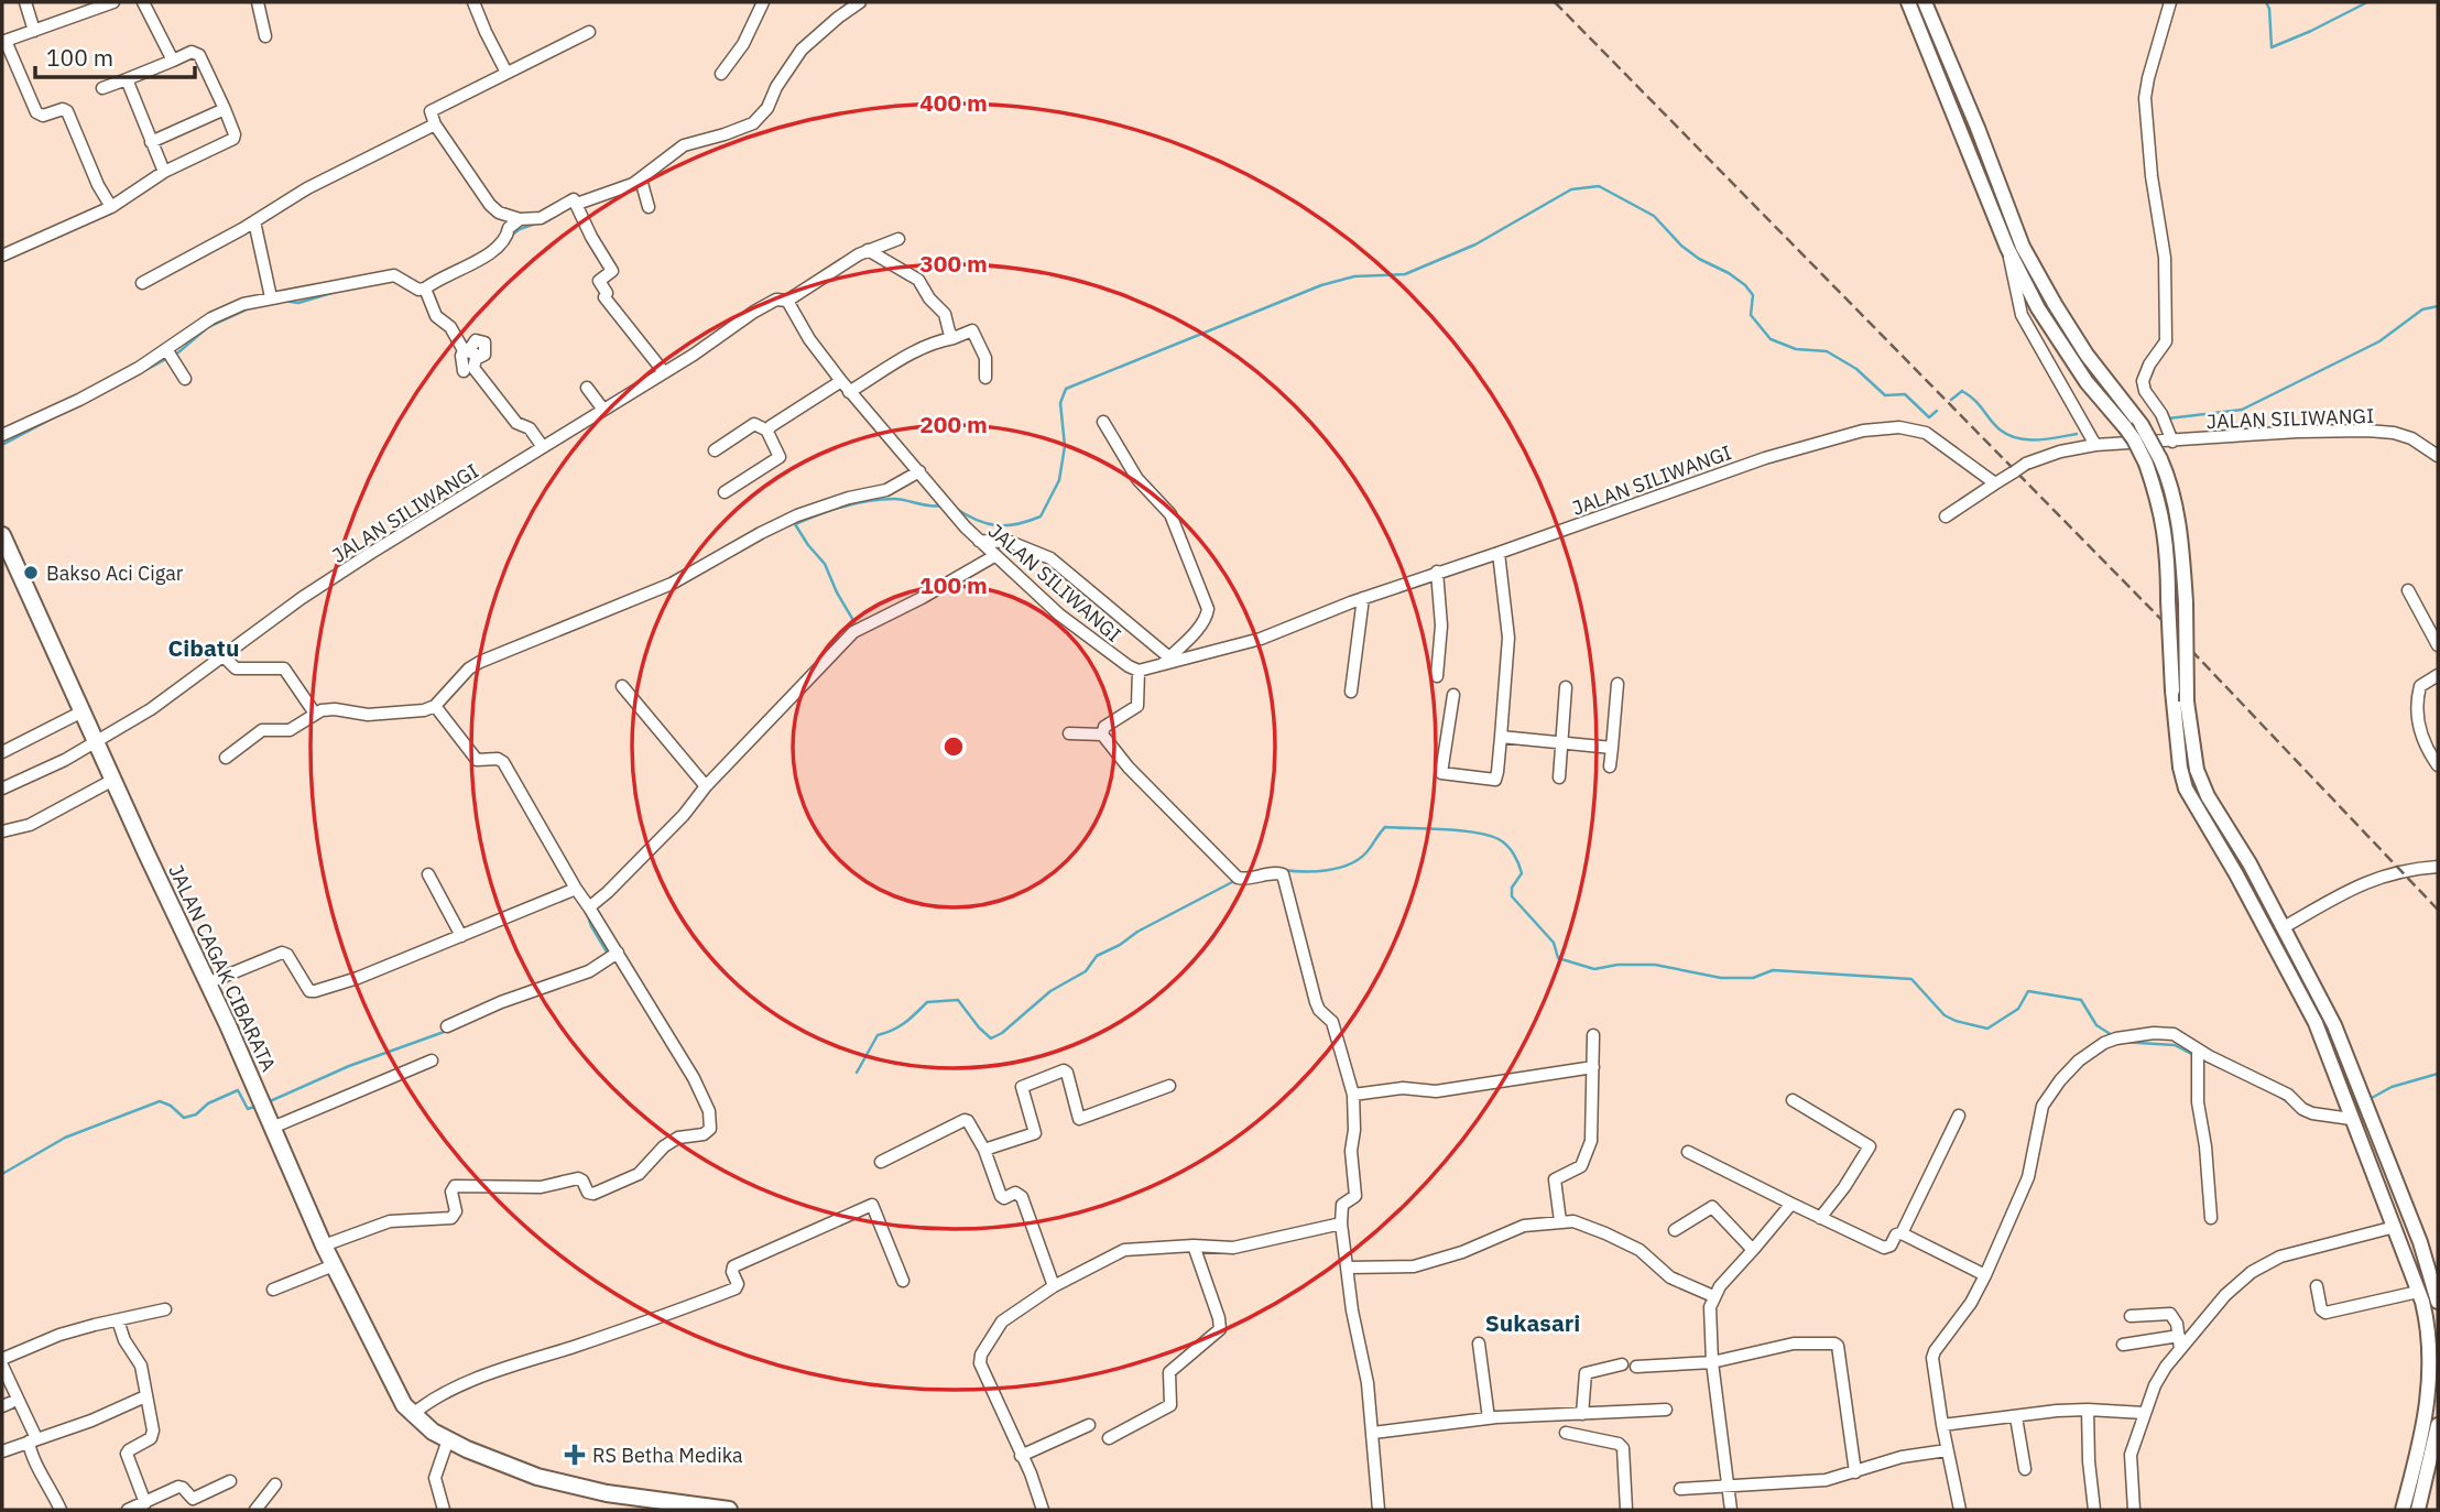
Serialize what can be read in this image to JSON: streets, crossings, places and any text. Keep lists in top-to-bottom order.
{
  "streets": {
    "highway": ["JALAN CAGAK CIBARATA"],
    "street": ["JALAN SILIWANGI"]
  },
  "crossings": [
    ["JALAN SILIWANGI", "JALAN CAGAK CIBARATA"]
  ],
  "districts": ["Cibatu", "Sukasari"],
  "places": {
    "other": ["Bakso Aci Cigar"],
    "health": ["RS Betha Medika"]
  },
  "scale_bar": "100 m",
  "rings": [
    "400 m",
    "300 m",
    "200 m",
    "100 m"
  ]
}
